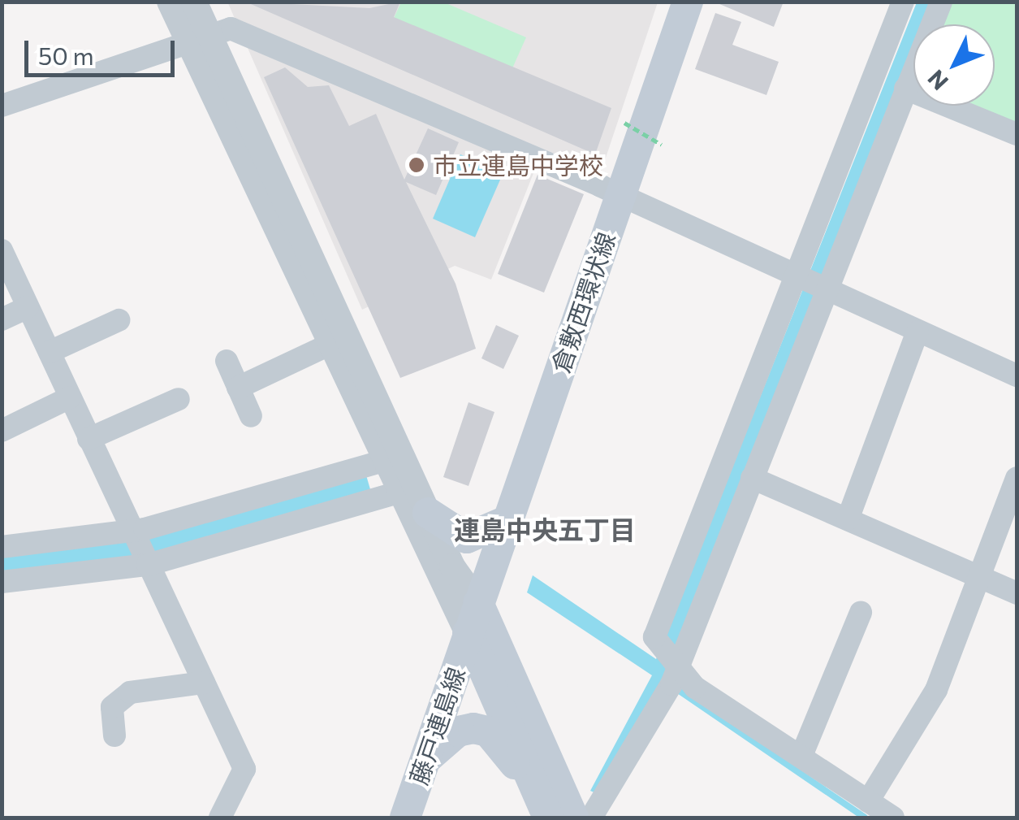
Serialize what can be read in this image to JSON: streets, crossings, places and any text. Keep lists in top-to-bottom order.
{
  "streets": {
    "main road": ["倉敷西環状線", "藤戸連島線"]
  },
  "crossings": [
    ["倉敷西環状線", "藤戸連島線"]
  ],
  "districts": ["連島中央五丁目"],
  "places": ["市立連島中学校"],
  "scale_bar": "50 m",
  "north": "bottom left"
}
